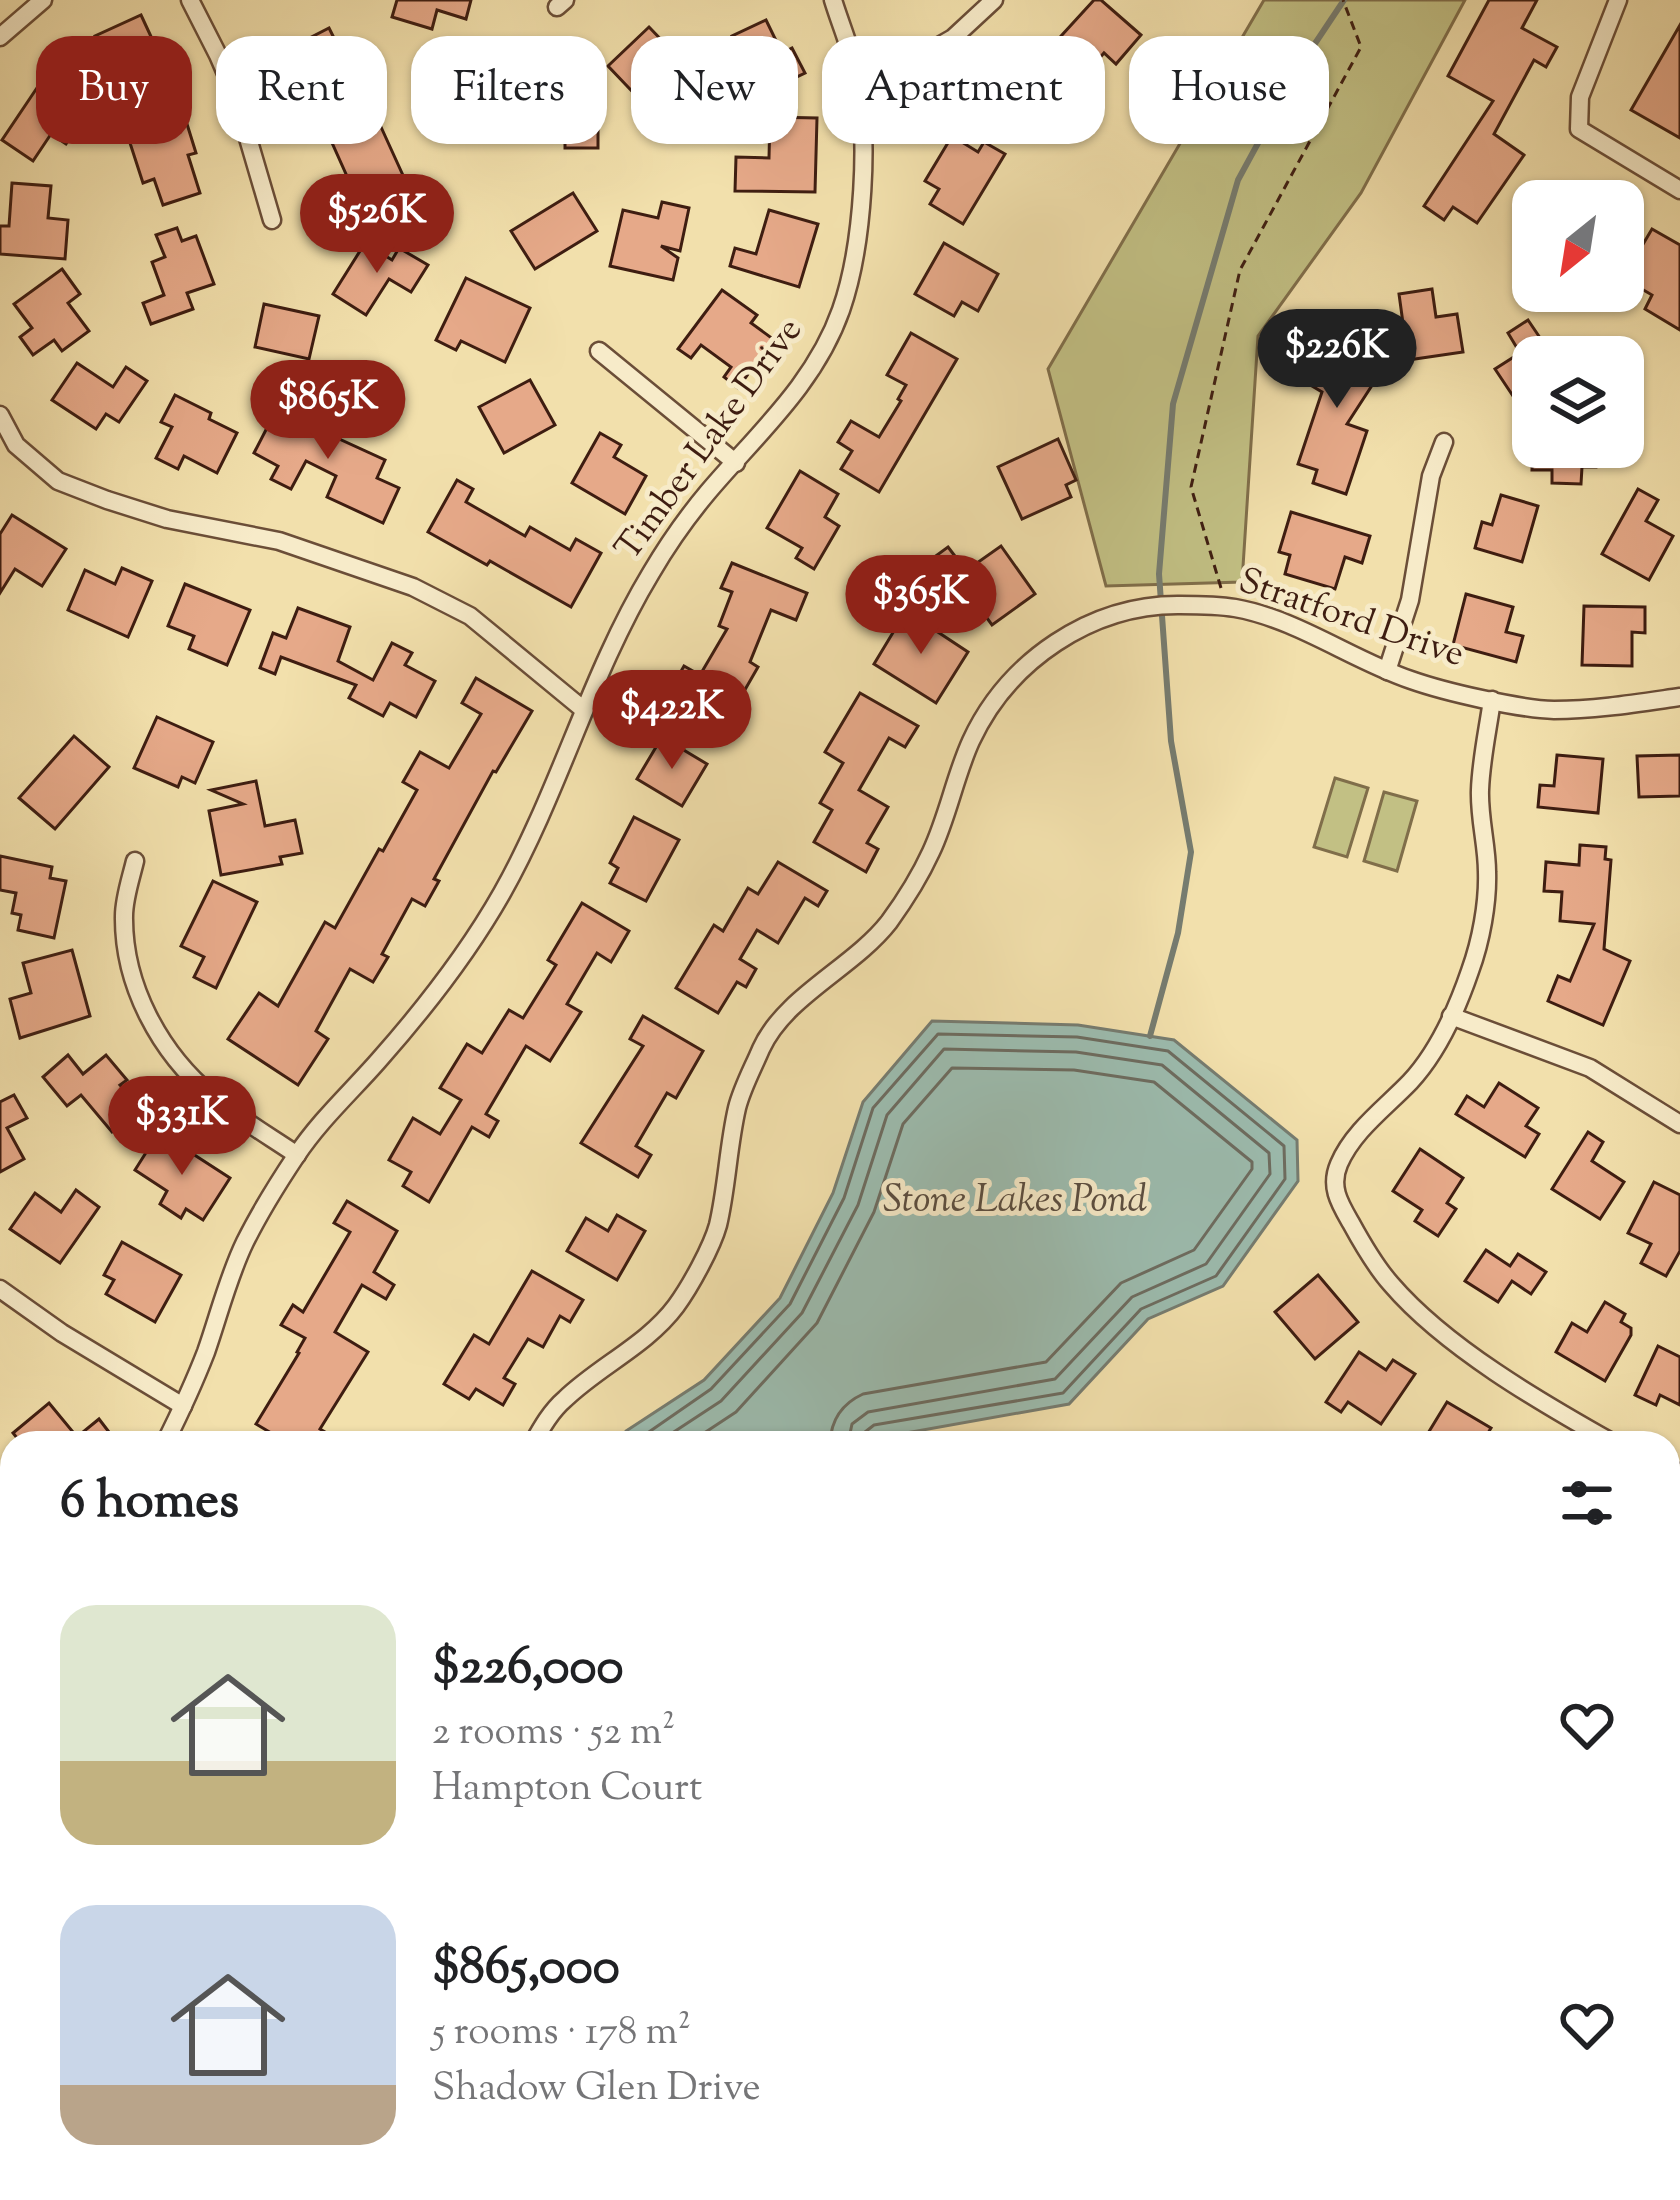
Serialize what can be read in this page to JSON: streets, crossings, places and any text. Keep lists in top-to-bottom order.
{
  "streets": {
    "street": ["Timber Lake Drive", "Stratford Drive"]
  },
  "water": ["Stone Lakes Pond"],
  "north": "bottom left",
  "page": {
    "chip": [
      "Buy",
      "Rent",
      "Filters",
      "New",
      "Apartment",
      "House"
    ],
    "price": [
      "$526K",
      "$226K",
      "$865K",
      "$365K",
      "$422K",
      "$331K"
    ],
    "heading": "6 homes",
    "list": [
      {
        "name": "$226,000",
        "note": "2 rooms · 52 m² · Hampton Court"
      },
      {
        "name": "$865,000",
        "note": "5 rooms · 178 m² · Shadow Glen Drive"
      }
    ]
  }
}
